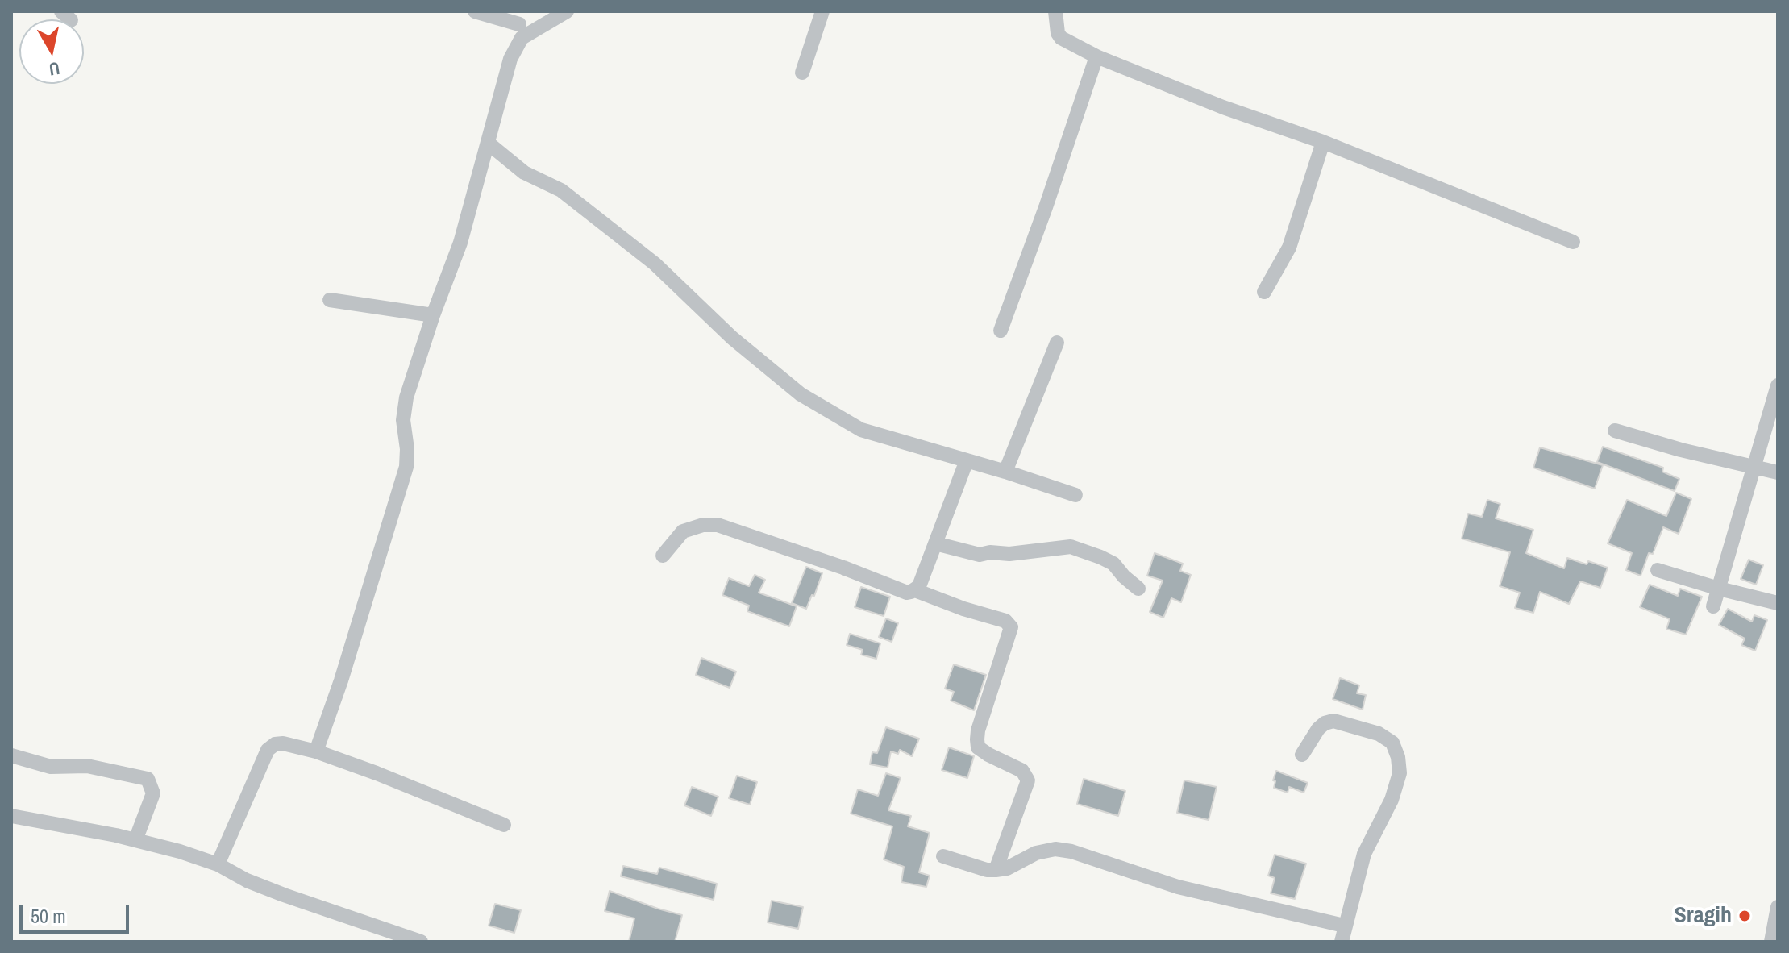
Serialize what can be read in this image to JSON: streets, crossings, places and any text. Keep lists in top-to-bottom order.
{
  "places": ["Sragih"],
  "scale_bar": "50 m",
  "north": "bottom"
}
